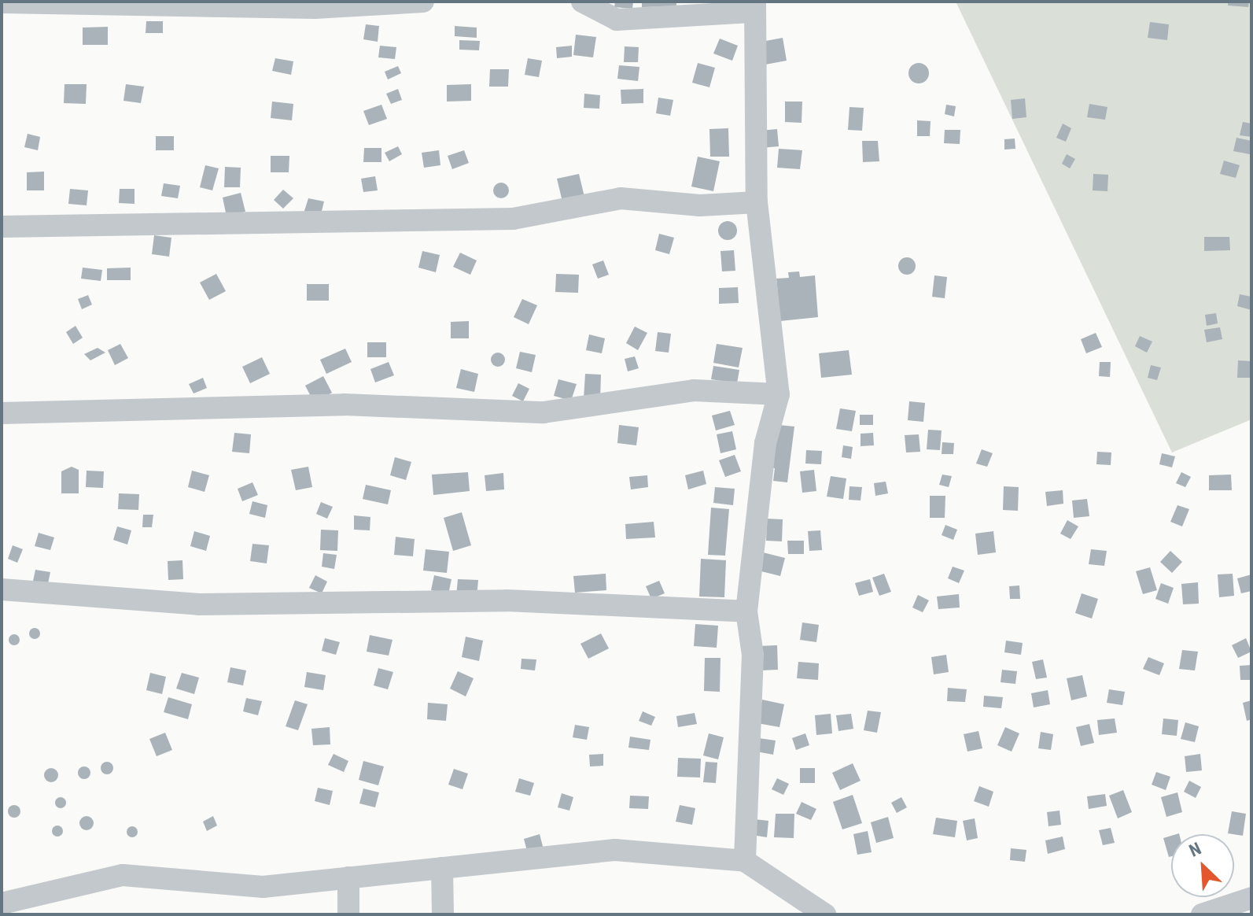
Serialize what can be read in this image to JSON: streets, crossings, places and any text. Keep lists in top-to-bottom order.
{
  "north": "top left"
}
